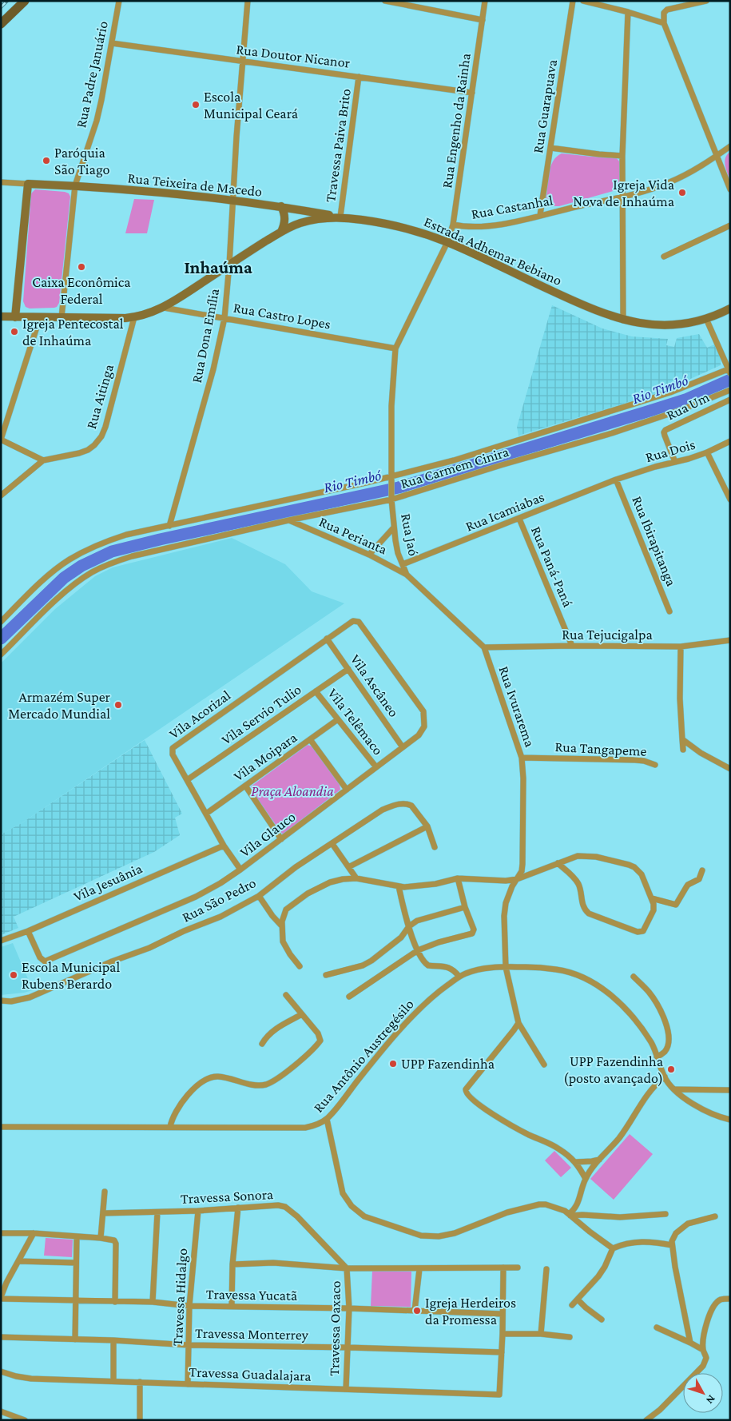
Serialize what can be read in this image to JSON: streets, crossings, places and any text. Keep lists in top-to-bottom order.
{
  "streets": {
    "main road": ["Rua Teixeira de Macedo", "Estrada Adhemar Bebiano"],
    "street": [
      "Rua Doutor Nicanor",
      "Rua Padre Januário",
      "Rua Guarapuava",
      "Rua Engenho da Rainha",
      "Travessa Paiva Brito",
      "Rua Castanhal",
      "Rua Castro Lopes",
      "Rua Dona Emília",
      "Rua Aitinga",
      "Rua Um",
      "Rua Dois",
      "Rua Carmem Cinira",
      "Rua Icamiabas",
      "Rua Jaó",
      "Rua Perianta",
      "Rua Ibirapitanga",
      "Rua Paná-Paná",
      "Rua Tejucigalpa",
      "Vila Ascâneo",
      "Rua Ivurarema",
      "Vila Acorizal",
      "Vila Servio Tulio",
      "Vila Telêmaco",
      "Rua Tangapeme",
      "Vila Moipara",
      "Vila Glauco",
      "Vila Jesuânia",
      "Rua São Pedro",
      "Rua Antônio Austregésilo",
      "Travessa Sonora",
      "Travessa Yucatã",
      "Travessa Hidalgo",
      "Travessa Oaxaco",
      "Travessa Monterrey",
      "Travessa Guadalajara"
    ]
  },
  "crossings": [
    ["Rua Doutor Nicanor", "Rua Padre Januário"],
    ["Rua Doutor Nicanor", "Rua Engenho da Rainha"],
    ["Rua Doutor Nicanor", "Travessa Paiva Brito"],
    ["Rua Doutor Nicanor", "Rua Dona Emília"],
    ["Rua Padre Januário", "Rua Teixeira de Macedo"],
    ["Rua Padre Januário", "Estrada Adhemar Bebiano"],
    ["Rua Guarapuava", "Rua Castanhal"],
    ["Rua Engenho da Rainha", "Rua Castanhal"],
    ["Rua Engenho da Rainha", "Estrada Adhemar Bebiano"],
    ["Travessa Paiva Brito", "Rua Teixeira de Macedo"],
    ["Travessa Paiva Brito", "Estrada Adhemar Bebiano"],
    ["Rua Teixeira de Macedo", "Estrada Adhemar Bebiano"],
    ["Rua Teixeira de Macedo", "Rua Dona Emília"],
    ["Estrada Adhemar Bebiano", "Rua Castro Lopes"],
    ["Estrada Adhemar Bebiano", "Rua Dona Emília"],
    ["Estrada Adhemar Bebiano", "Rua Aitinga"],
    ["Rua Castro Lopes", "Rua Dona Emília"],
    ["Rua Dona Emília", "Rua Carmem Cinira"],
    ["Rua Um", "Rua Dois"],
    ["Rua Dois", "Rua Icamiabas"],
    ["Rua Dois", "Rua Ibirapitanga"],
    ["Rua Carmem Cinira", "Rua Jaó"],
    ["Rua Carmem Cinira", "Rua Perianta"],
    ["Rua Icamiabas", "Rua Jaó"],
    ["Rua Icamiabas", "Rua Ibirapitanga"],
    ["Rua Icamiabas", "Rua Paná-Paná"],
    ["Rua Jaó", "Rua Perianta"],
    ["Rua Jaó", "Rua Ivurarema"],
    ["Rua Perianta", "Rua Ivurarema"],
    ["Rua Paná-Paná", "Rua Tejucigalpa"],
    ["Rua Tejucigalpa", "Rua Ivurarema"],
    ["Vila Ascâneo", "Vila Acorizal"],
    ["Vila Ascâneo", "Vila Servio Tulio"],
    ["Vila Ascâneo", "Vila Glauco"],
    ["Rua Ivurarema", "Rua Tangapeme"],
    ["Rua Ivurarema", "Rua Antônio Austregésilo"],
    ["Vila Acorizal", "Vila Servio Tulio"],
    ["Vila Acorizal", "Vila Moipara"],
    ["Vila Acorizal", "Vila Glauco"],
    ["Vila Acorizal", "Vila Jesuânia"],
    ["Vila Servio Tulio", "Vila Telêmaco"],
    ["Vila Telêmaco", "Vila Moipara"],
    ["Vila Telêmaco", "Vila Glauco"],
    ["Vila Glauco", "Vila Jesuânia"],
    ["Travessa Sonora", "Travessa Hidalgo"],
    ["Travessa Sonora", "Travessa Oaxaco"],
    ["Travessa Yucatã", "Travessa Hidalgo"],
    ["Travessa Yucatã", "Travessa Oaxaco"],
    ["Travessa Hidalgo", "Travessa Monterrey"],
    ["Travessa Hidalgo", "Travessa Guadalajara"],
    ["Travessa Oaxaco", "Travessa Monterrey"],
    ["Travessa Oaxaco", "Travessa Guadalajara"],
    ["Travessa Monterrey", "Travessa Guadalajara"]
  ],
  "districts": ["Inhaúma"],
  "water": ["Rio Timbó"],
  "parks": ["Praça Aloandia"],
  "places": [
    "Escola Municipal Ceará",
    "Paróquia São Tiago",
    "Igreja Vida Nova de Inhaúma",
    "Caixa Econômica Federal",
    "Igreja Pentecostal de Inhaúma",
    "Armazém Super Mercado Mundial",
    "Escola Municipal Rubens Berardo",
    "UPP Fazendinha",
    "UPP Fazendinha (posto avançado)",
    "Igreja Herdeiros da Promessa"
  ],
  "north": "bottom right"
}
